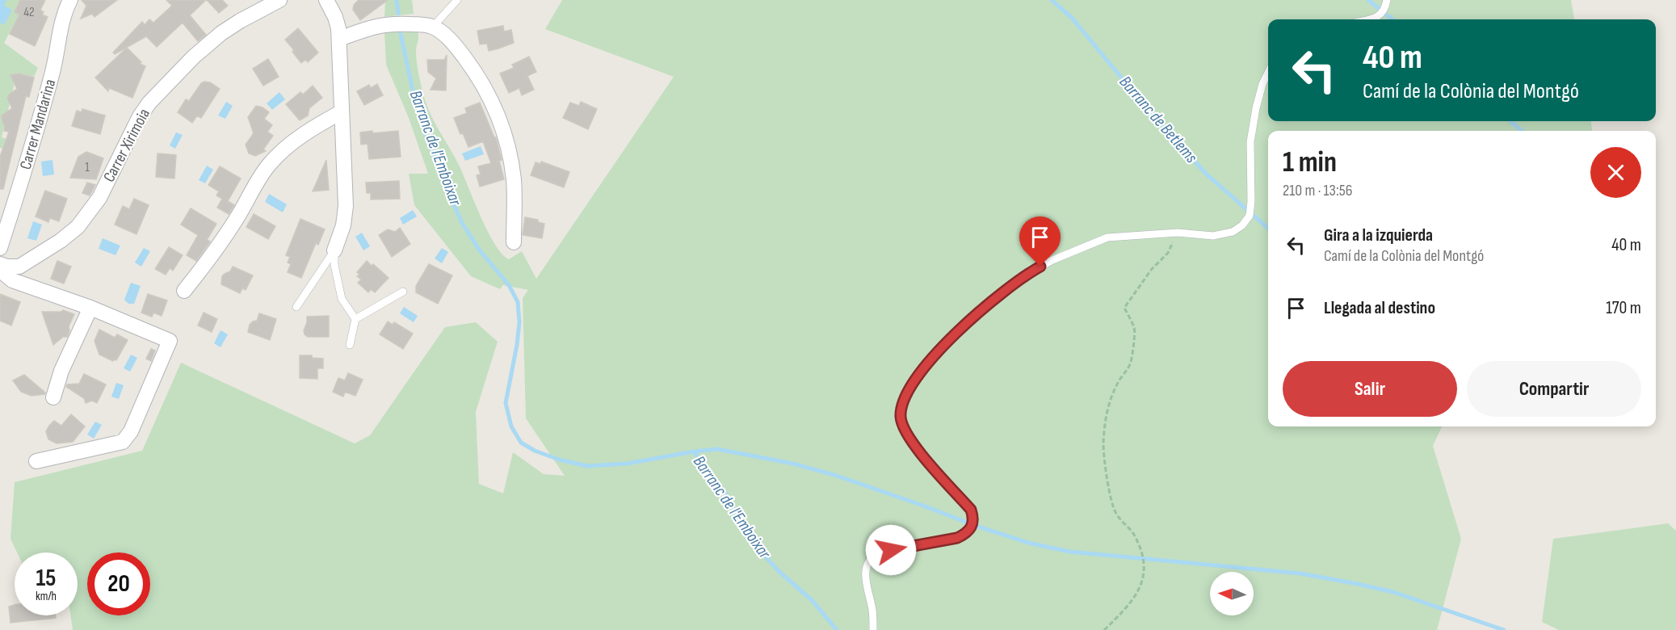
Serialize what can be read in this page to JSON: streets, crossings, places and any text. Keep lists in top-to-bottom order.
{
  "streets": {
    "street": ["Carrer Mandarina", "Carrer Xirimoia"]
  },
  "water": ["Barranc de Betlems", "Barranc de l'Emboixar"],
  "house_numbers": ["42", "1"],
  "north": "left",
  "page": {
    "turn": ["40 m", "Camí de la Colònia del Montgó"],
    "heading": ["1 min", "210 m · 13:56"],
    "list": [
      {
        "name": "Gira a la izquierda",
        "note": "Camí de la Colònia del Montgó",
        "value": "40 m"
      },
      {
        "name": "Llegada al destino",
        "value": "170 m"
      }
    ],
    "buttons": ["Salir", "Compartir"],
    "speed": "15 km/h",
    "limit": "20"
  }
}
